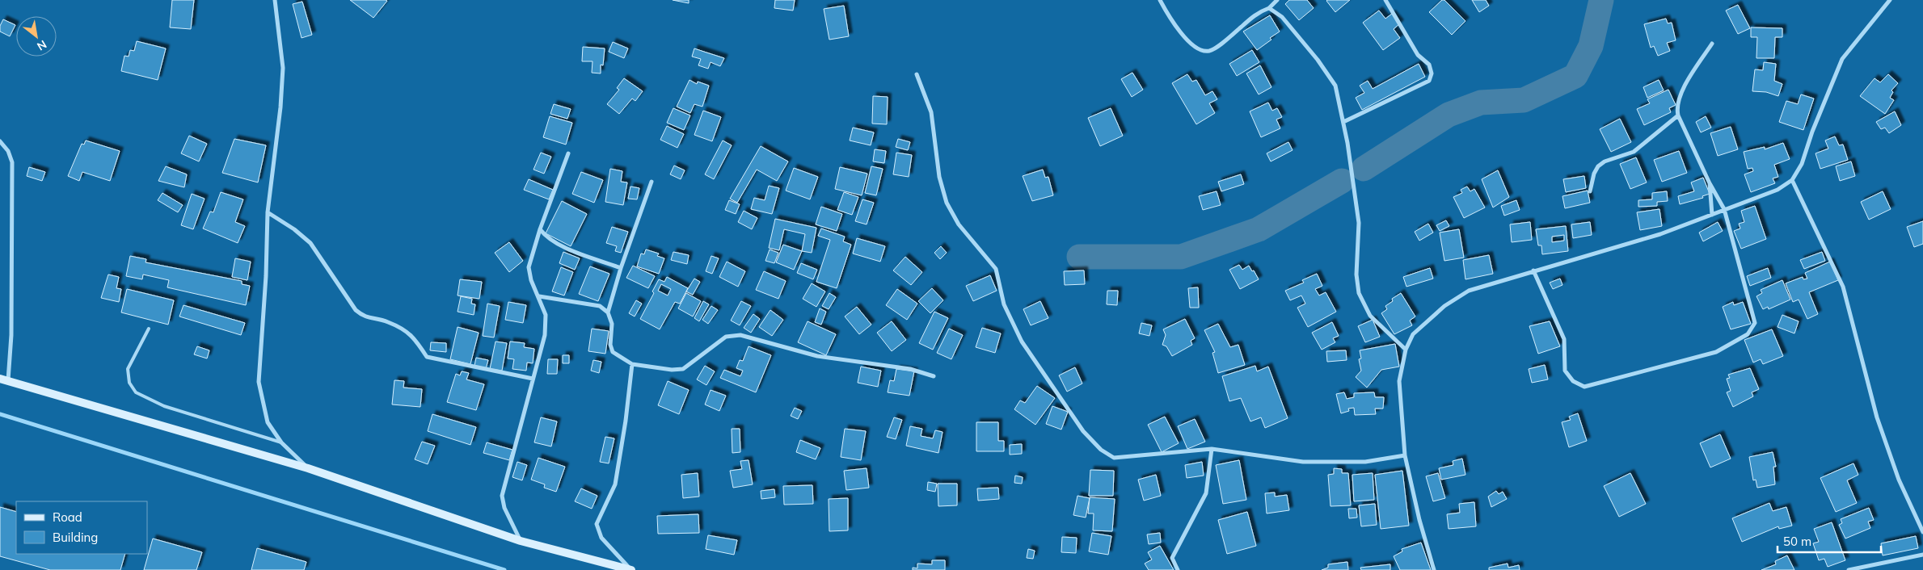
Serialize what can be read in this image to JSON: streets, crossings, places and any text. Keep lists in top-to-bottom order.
{
  "legend": ["Road", "Building"],
  "scale_bar": "50 m",
  "north": "bottom right"
}
